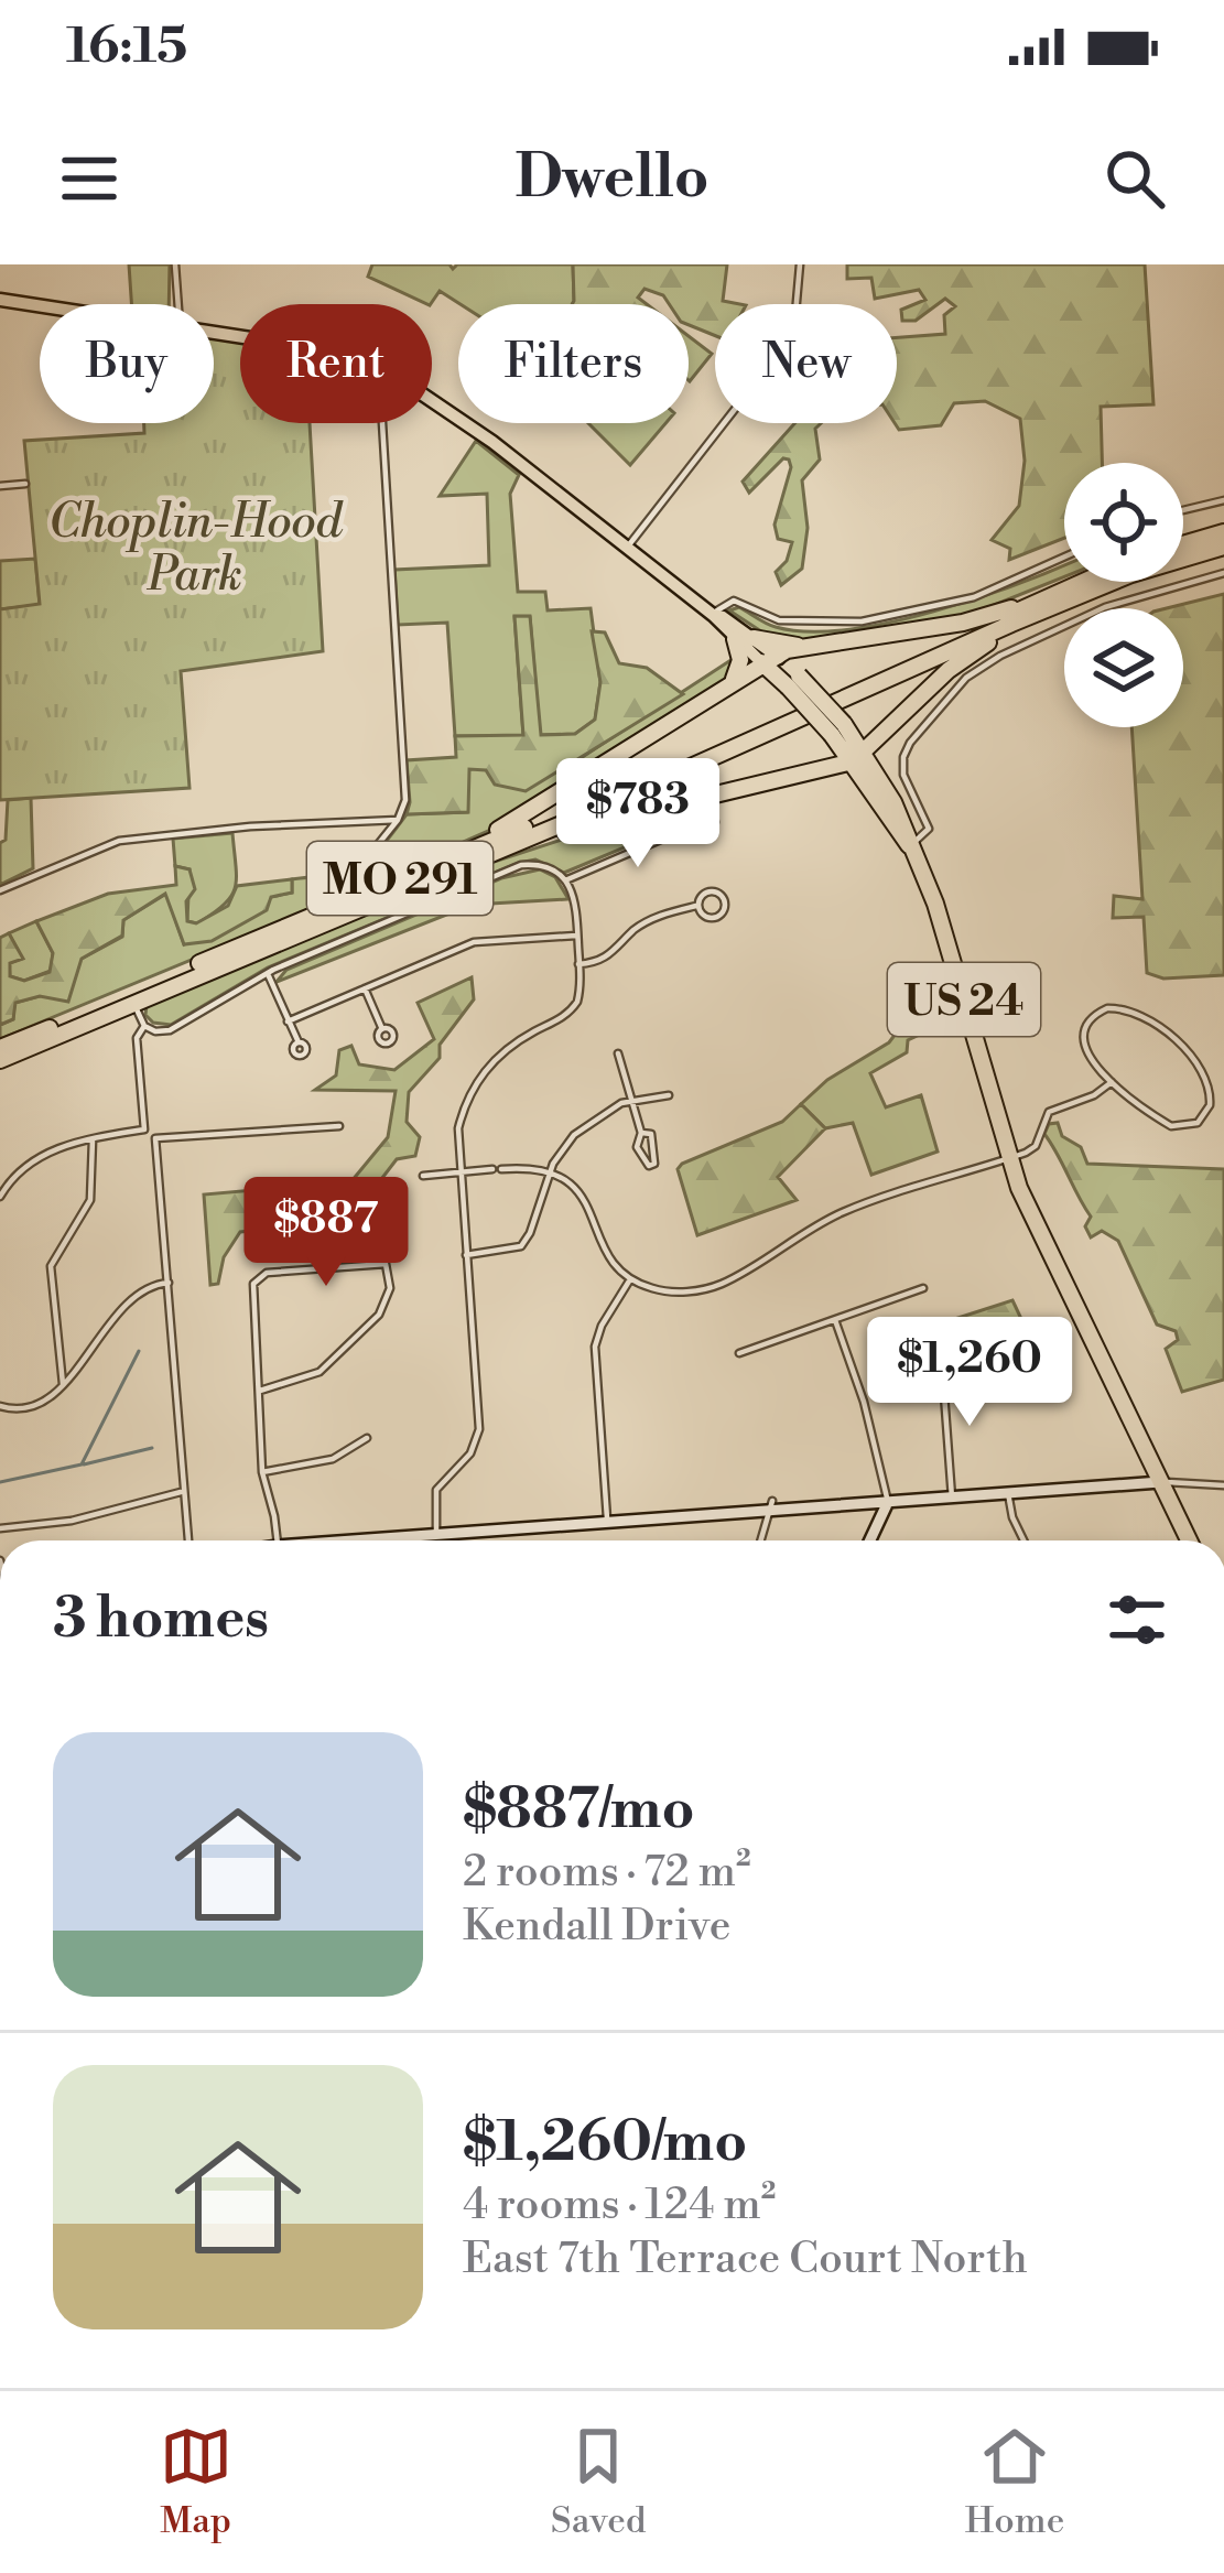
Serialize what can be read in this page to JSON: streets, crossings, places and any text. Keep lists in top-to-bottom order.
{
  "streets": {
    "highway": ["MO 291", "US 24"]
  },
  "parks": ["Choplin-Hood Park"],
  "page": {
    "status": "16:15",
    "header": "Dwello",
    "chip": [
      "Buy",
      "Rent",
      "Filters",
      "New"
    ],
    "price": ["$783", "$887", "$1,260"],
    "heading": "3 homes",
    "list": [
      {
        "name": "$887/mo",
        "note": "2 rooms · 72 m² · Kendall Drive"
      },
      {
        "name": "$1,260/mo",
        "note": "4 rooms · 124 m² · East 7th Terrace Court North"
      }
    ],
    "tabs": ["Map", "Saved", "Home"]
  }
}
